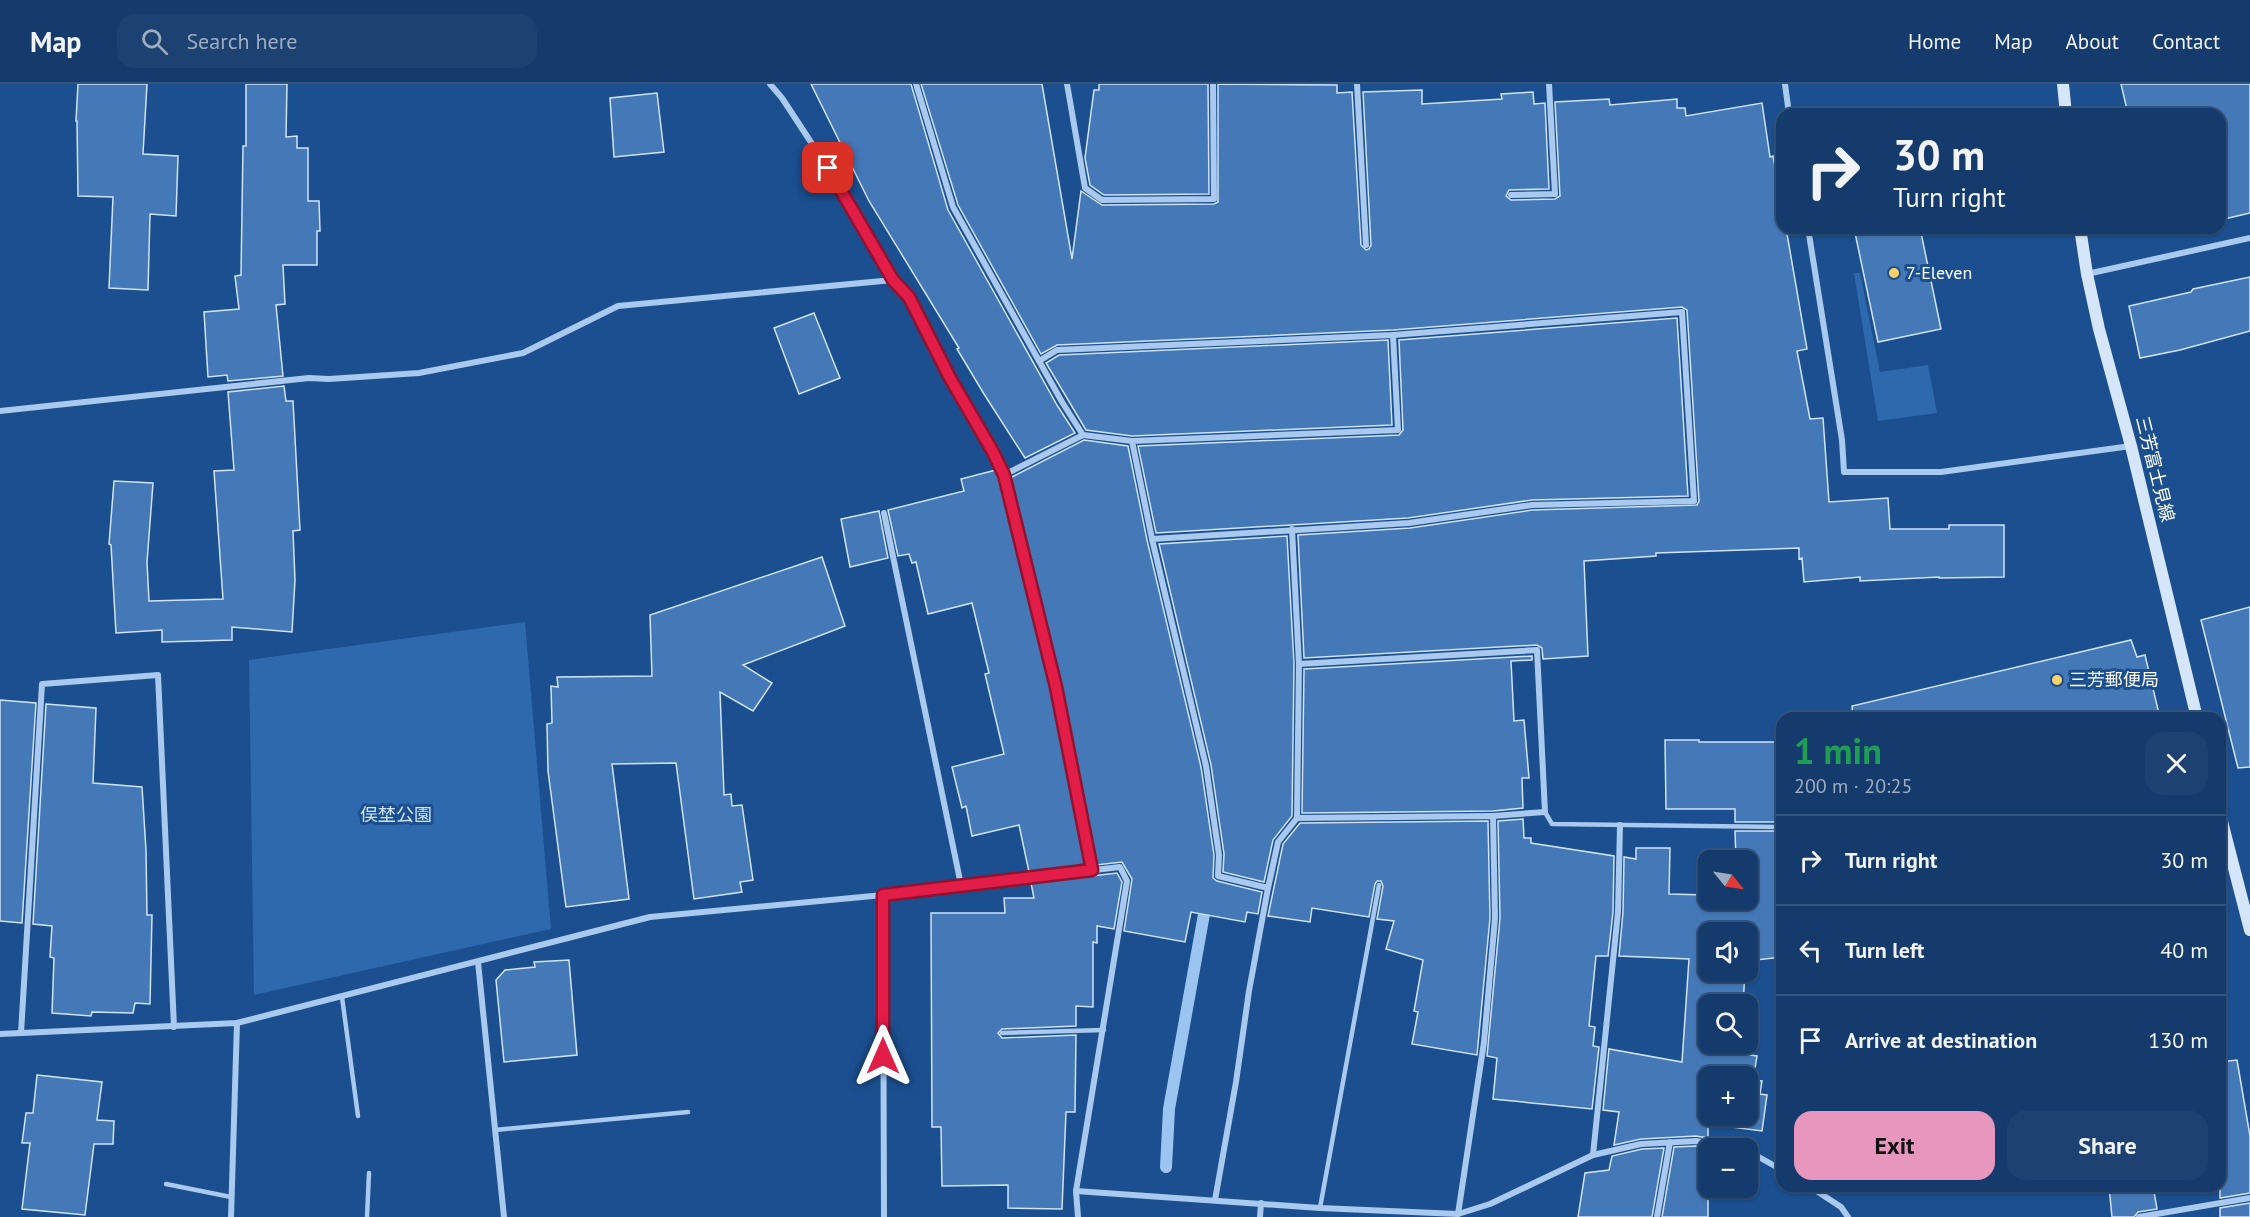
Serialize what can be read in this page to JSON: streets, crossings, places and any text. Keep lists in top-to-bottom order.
{
  "streets": {
    "main road": ["三芳富士見線"]
  },
  "parks": ["俣埜公園"],
  "places": ["7-Eleven", "三芳郵便局"],
  "north": "bottom right",
  "page": {
    "header": "Map",
    "search": "Search here",
    "nav": [
      "Home",
      "Map",
      "About",
      "Contact"
    ],
    "turn": ["30 m", "Turn right"],
    "heading": ["1 min", "200 m · 20:25"],
    "list": [
      {
        "name": "Turn right",
        "value": "30 m"
      },
      {
        "name": "Turn left",
        "value": "40 m"
      },
      {
        "name": "Arrive at destination",
        "value": "130 m"
      }
    ],
    "map_buttons": ["+", "−"],
    "buttons": ["Exit", "Share"]
  }
}
